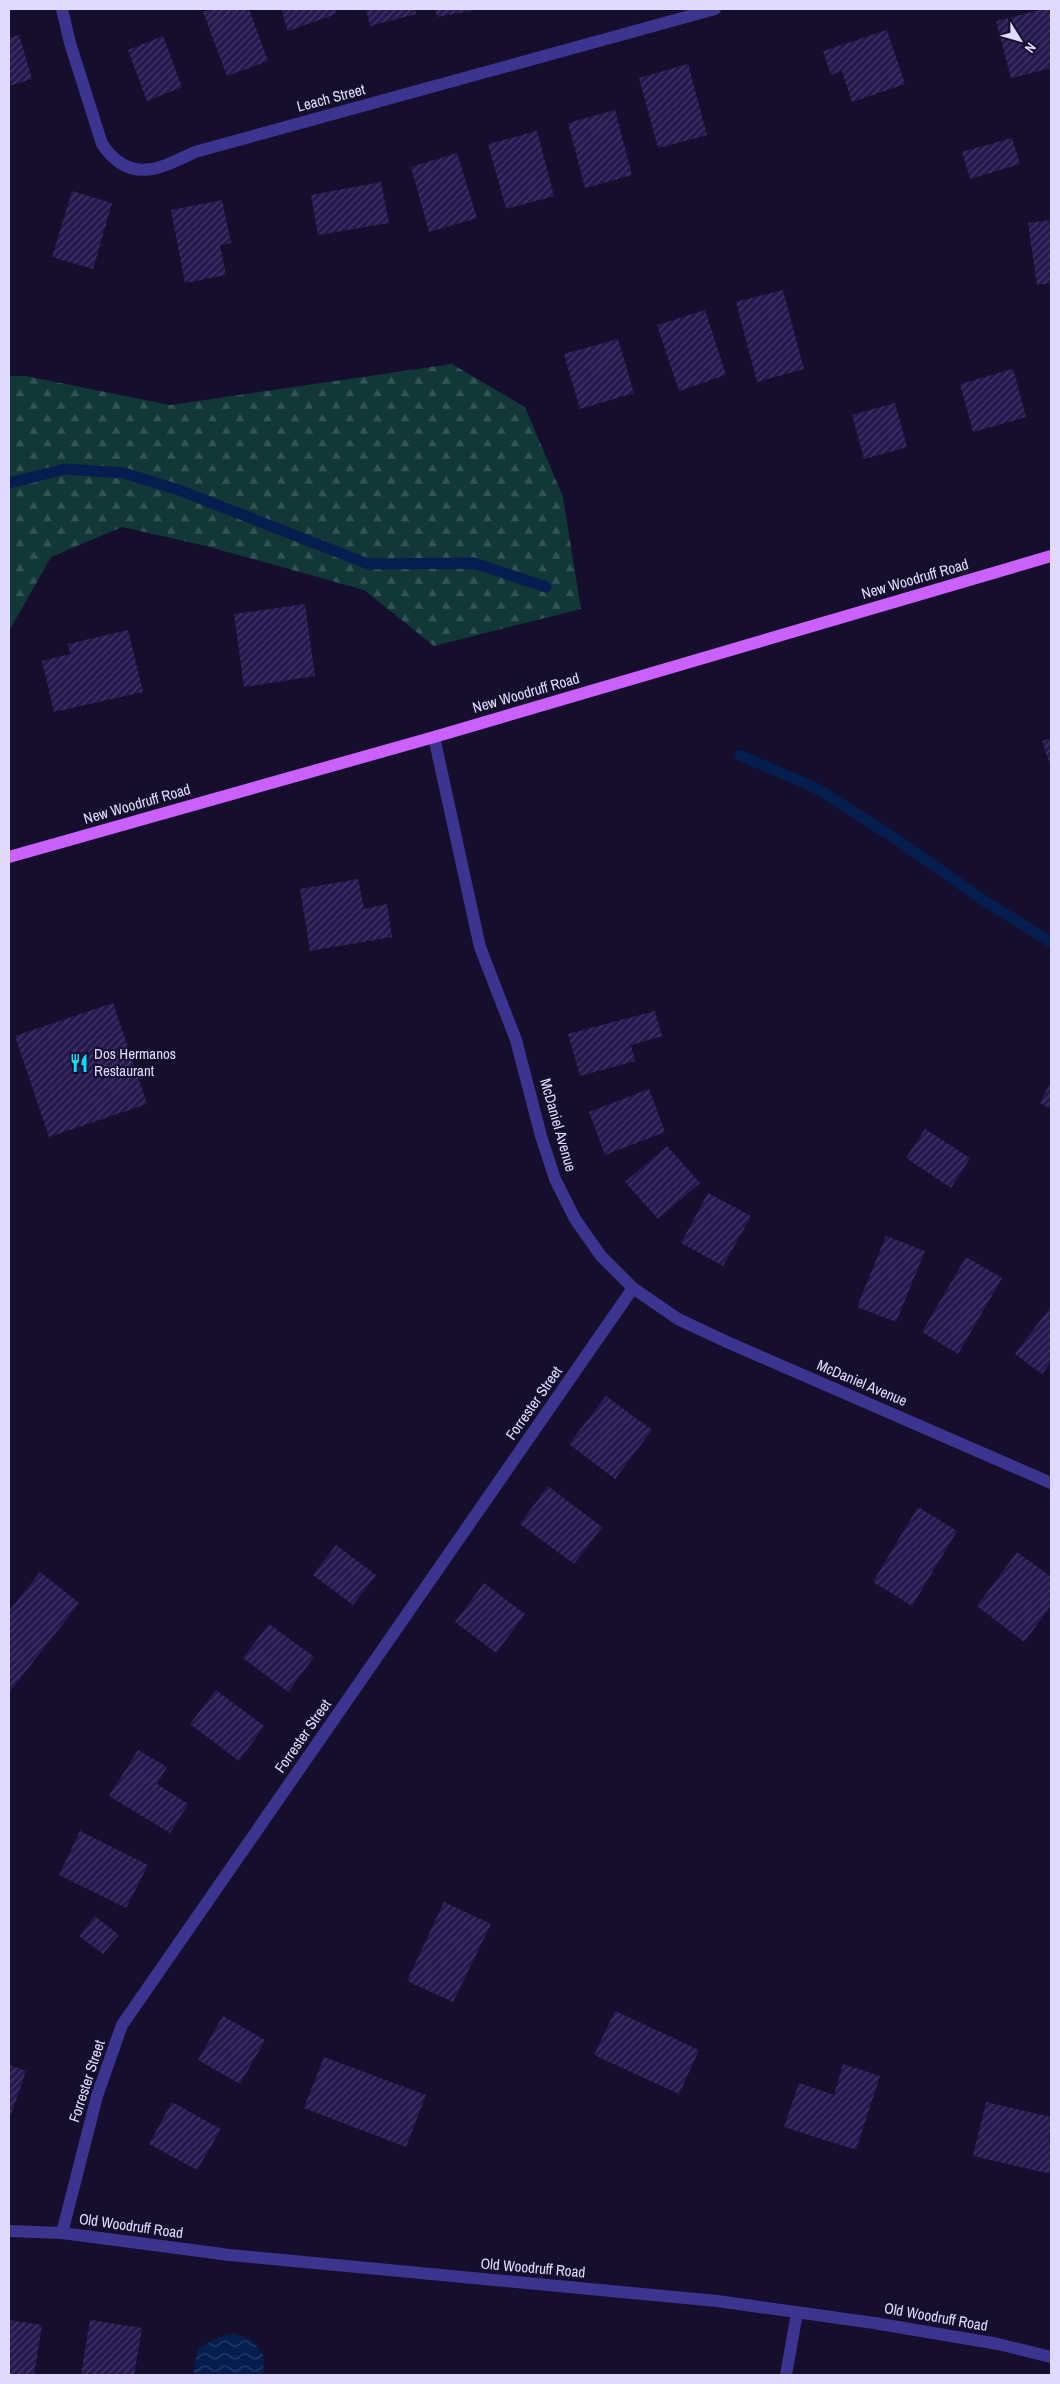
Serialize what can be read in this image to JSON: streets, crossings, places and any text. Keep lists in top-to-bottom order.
{
  "streets": {
    "main road": ["New Woodruff Road"],
    "street": [
      "Leach Street",
      "McDaniel Avenue",
      "Forrester Street",
      "Old Woodruff Road"
    ]
  },
  "crossings": [
    ["New Woodruff Road", "McDaniel Avenue"],
    ["McDaniel Avenue", "Forrester Street"],
    ["Forrester Street", "Old Woodruff Road"]
  ],
  "places": {
    "restaurant": ["Dos Hermanos Restaurant"]
  },
  "north": "bottom right"
}
